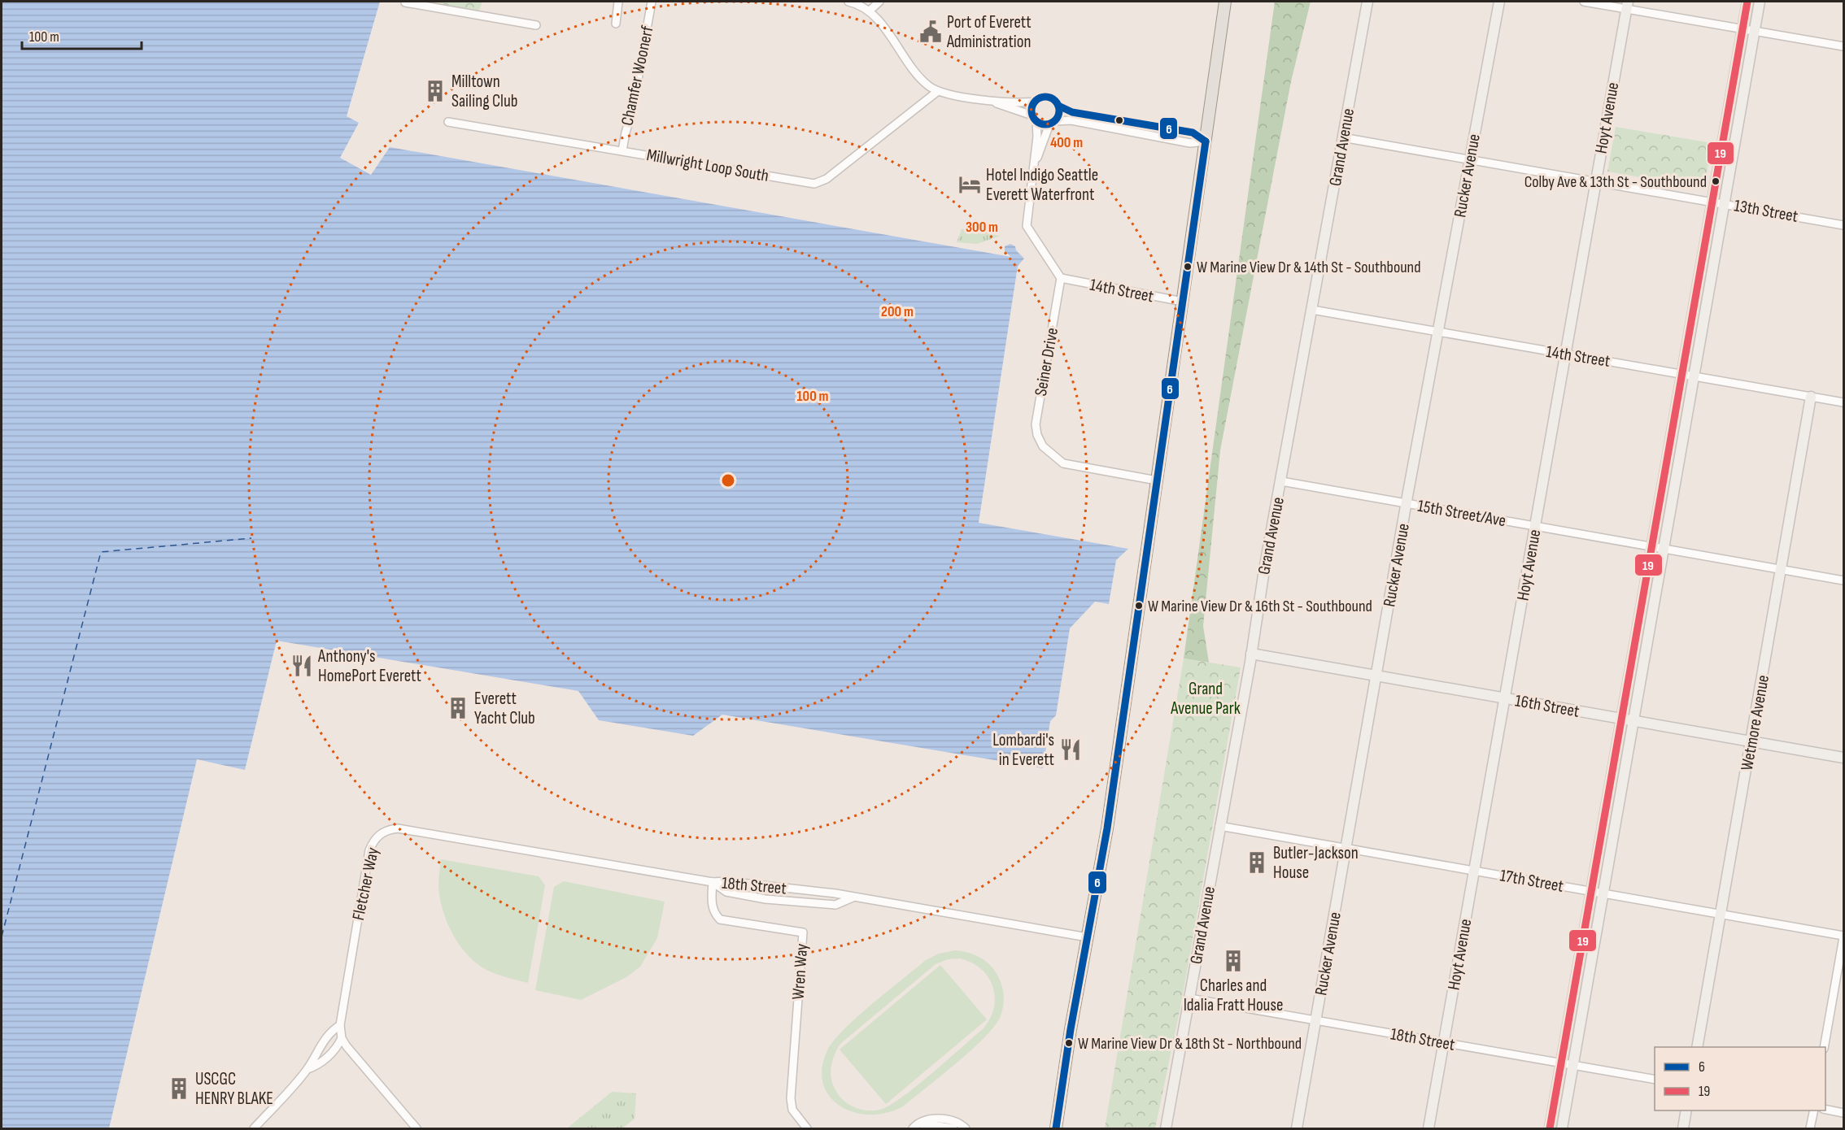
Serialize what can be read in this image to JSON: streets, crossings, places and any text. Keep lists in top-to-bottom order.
{
  "streets": {
    "street": [
      "Chamfer Woonerf",
      "Hoyt Avenue",
      "Grand Avenue",
      "Millwright Loop South",
      "Rucker Avenue",
      "13th Street",
      "14th Street",
      "Seiner Drive",
      "15th Street/Ave",
      "16th Street",
      "Wetmore Avenue",
      "17th Street",
      "Fletcher Way",
      "18th Street",
      "Wren Way"
    ]
  },
  "crossings": [
    ["Chamfer Woonerf", "Millwright Loop South"],
    ["Hoyt Avenue", "13th Street"],
    ["Hoyt Avenue", "14th Street"],
    ["Hoyt Avenue", "15th Street/Ave"],
    ["Hoyt Avenue", "16th Street"],
    ["Hoyt Avenue", "17th Street"],
    ["Hoyt Avenue", "18th Street"],
    ["Grand Avenue", "13th Street"],
    ["Grand Avenue", "14th Street"],
    ["Grand Avenue", "15th Street/Ave"],
    ["Grand Avenue", "16th Street"],
    ["Grand Avenue", "17th Street"],
    ["Grand Avenue", "18th Street"],
    ["Rucker Avenue", "13th Street"],
    ["Rucker Avenue", "14th Street"],
    ["Rucker Avenue", "15th Street/Ave"],
    ["Rucker Avenue", "16th Street"],
    ["Rucker Avenue", "17th Street"],
    ["Rucker Avenue", "18th Street"],
    ["14th Street", "Seiner Drive"],
    ["14th Street", "Wetmore Avenue"],
    ["15th Street/Ave", "Wetmore Avenue"],
    ["16th Street", "Wetmore Avenue"],
    ["Wetmore Avenue", "17th Street"],
    ["Fletcher Way", "18th Street"],
    ["Fletcher Way", "Wren Way"],
    ["18th Street", "Wren Way"]
  ],
  "parks": ["Grand Avenue Park"],
  "places": {
    "public building": ["Port of Everett Administration"],
    "building": [
      "Milltown Sailing Club",
      "Everett Yacht Club",
      "Butler-Jackson House",
      "Charles and Idalia Fratt House",
      "USCGC HENRY BLAKE"
    ],
    "other": [
      "Colby Ave & 13th St - Southbound",
      "W Marine View Dr & 14th St - Southbound",
      "W Marine View Dr & 16th St - Southbound",
      "W Marine View Dr & 18th St - Northbound"
    ],
    "hotel": ["Hotel Indigo Seattle Everett Waterfront"],
    "restaurant": ["Anthony's HomePort Everett", "Lombardi's in Everett"]
  },
  "lines": ["transit line 19", "transit line 6"],
  "legend": ["6", "19"],
  "scale_bar": "100 m",
  "rings": [
    "400 m",
    "300 m",
    "200 m",
    "100 m"
  ]
}
